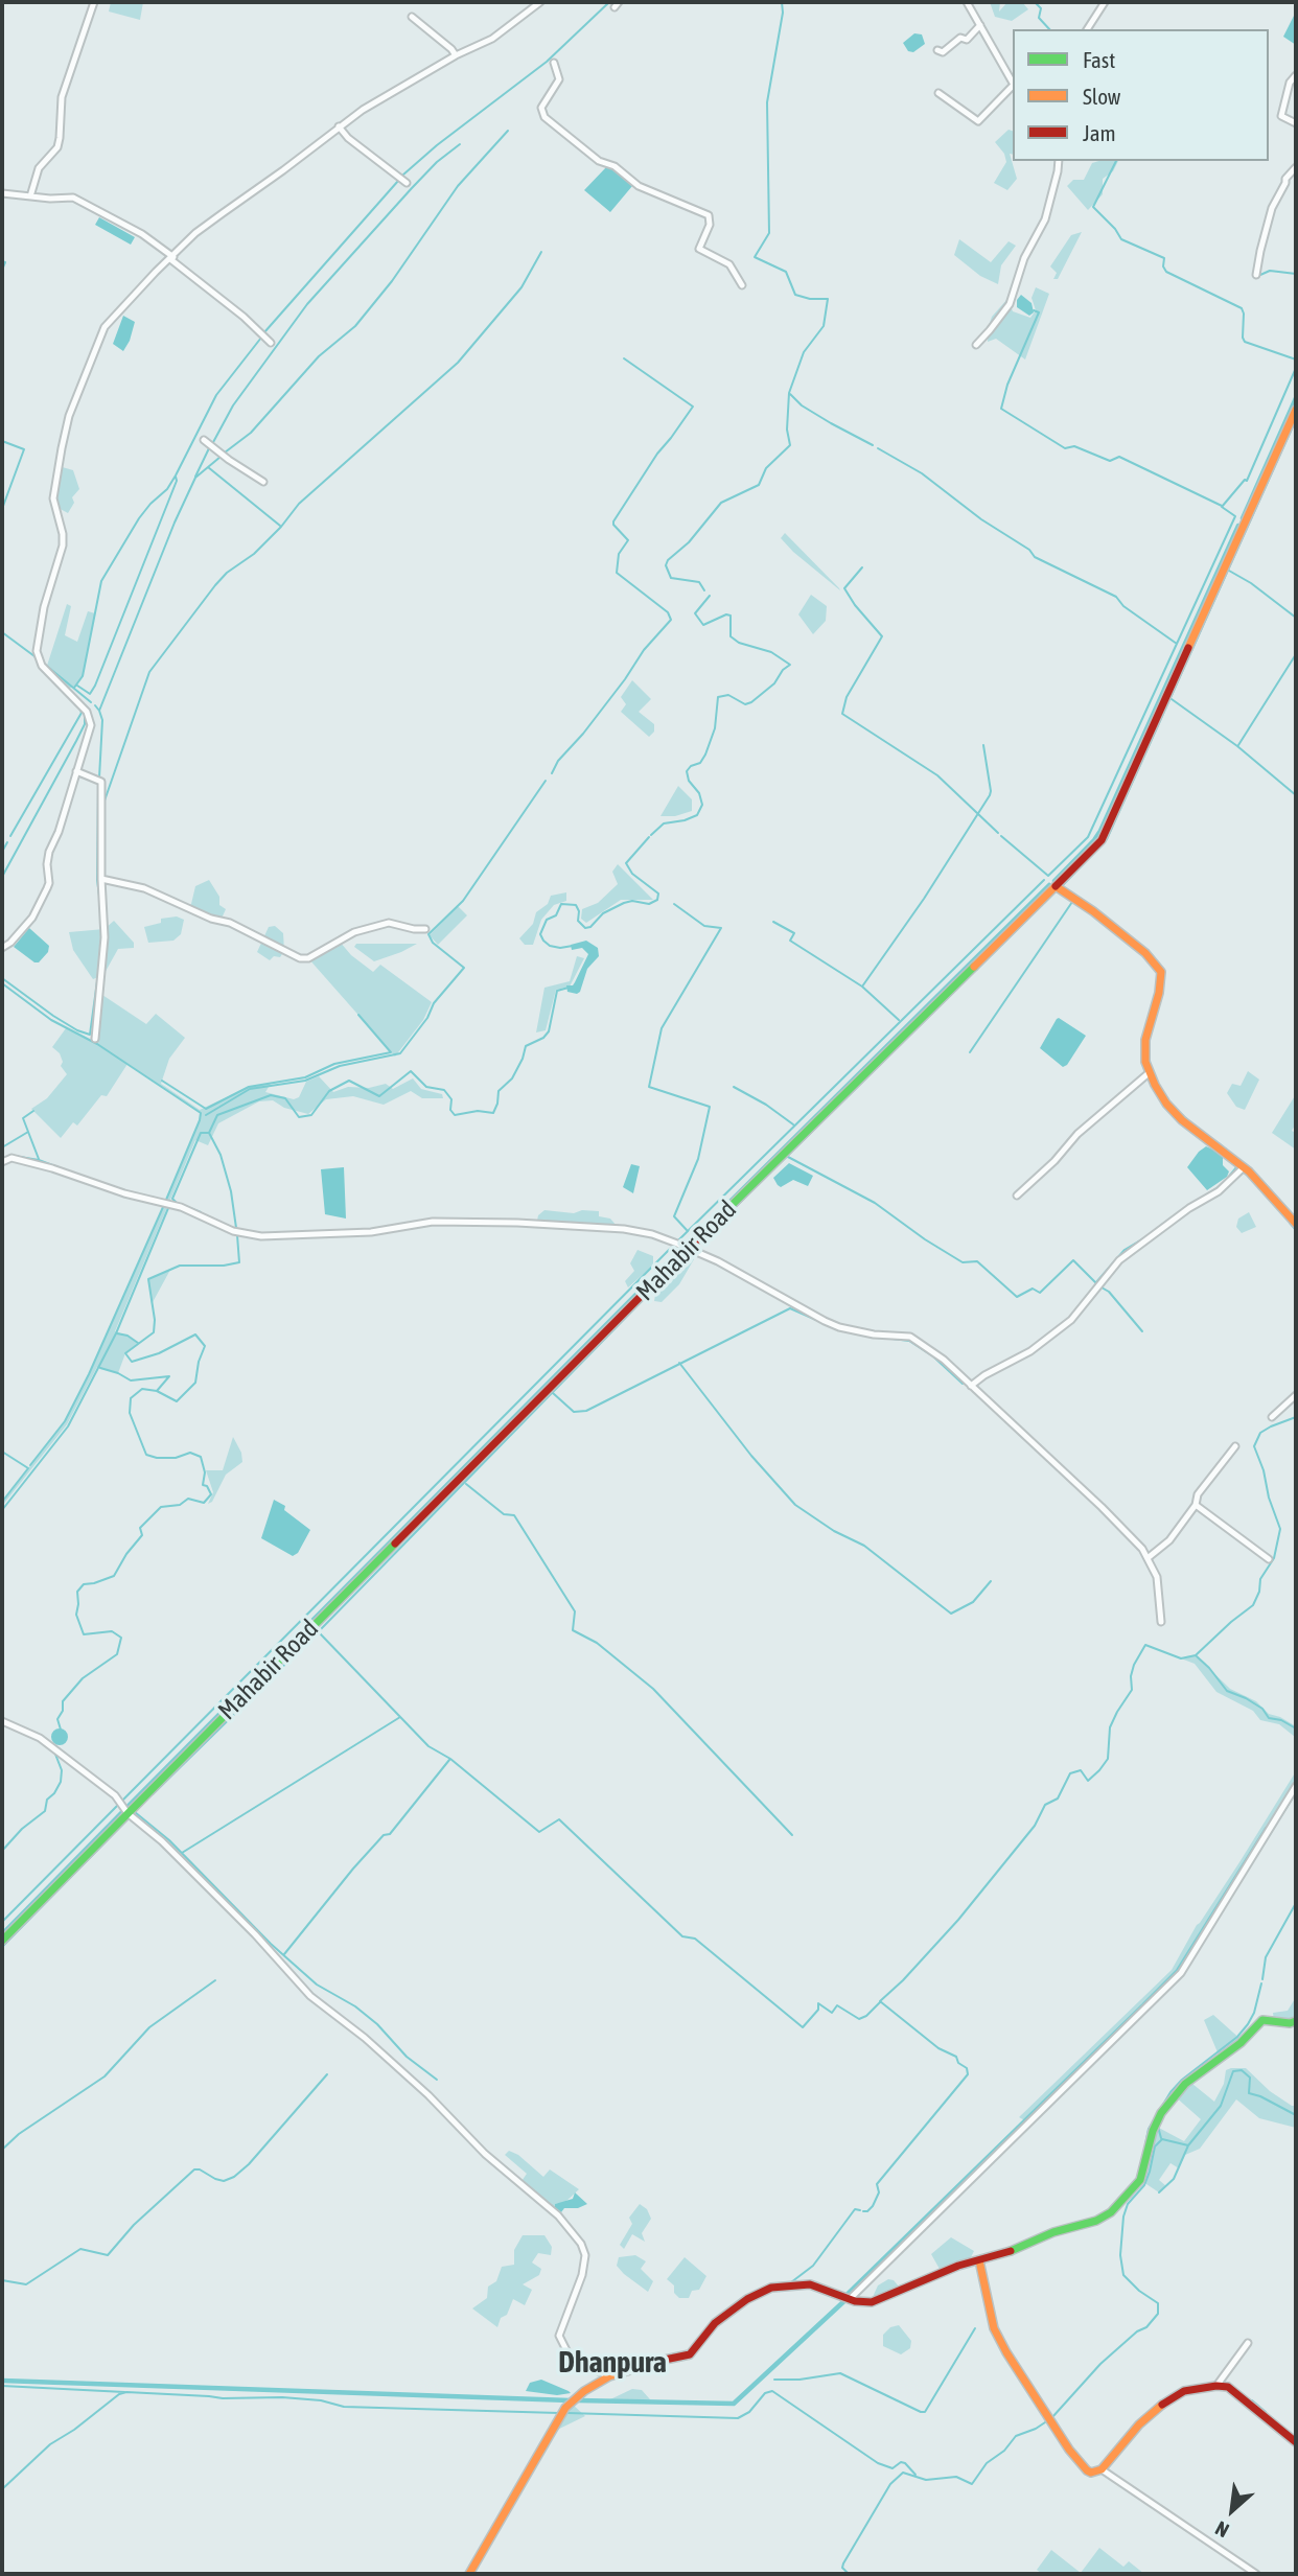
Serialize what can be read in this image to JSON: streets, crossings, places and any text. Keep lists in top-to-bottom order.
{
  "streets": {
    "street": ["Mahabir Road"]
  },
  "districts": ["Dhanpura"],
  "legend": ["Fast", "Slow", "Jam"],
  "north": "bottom left"
}
